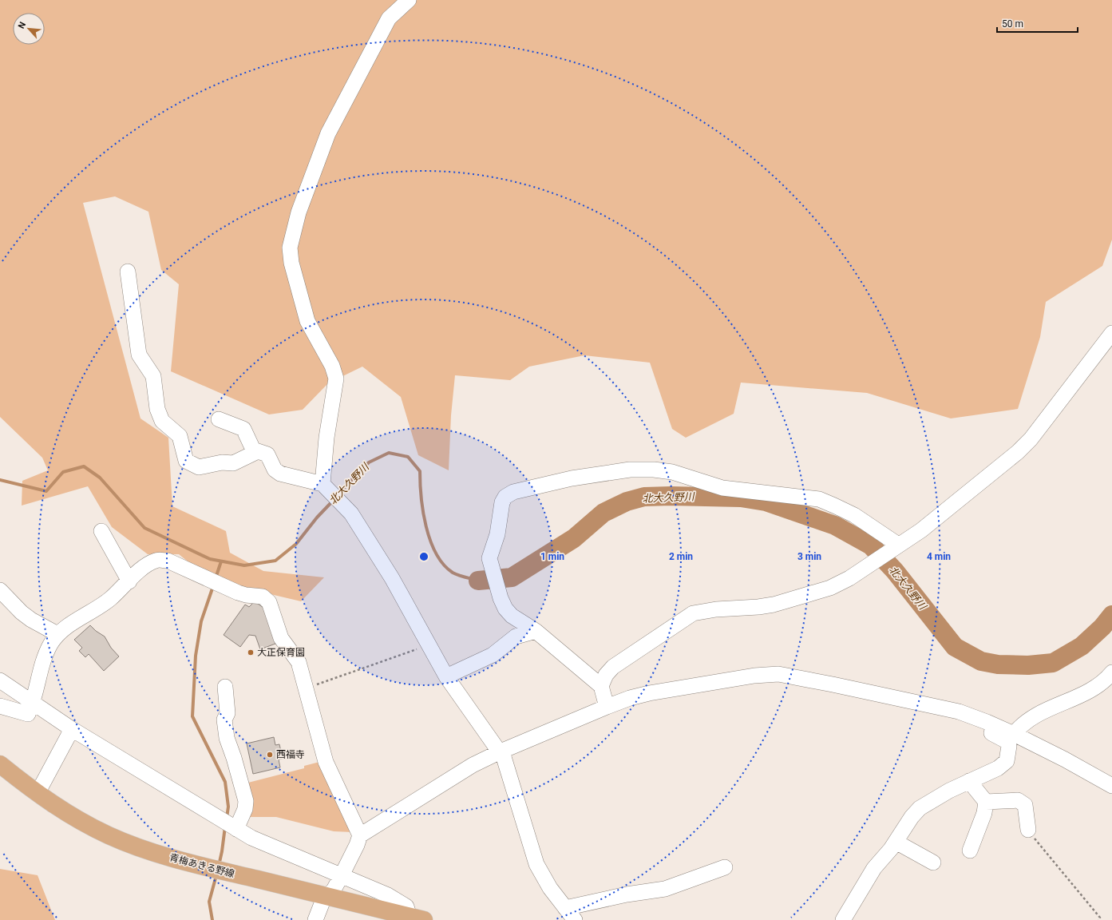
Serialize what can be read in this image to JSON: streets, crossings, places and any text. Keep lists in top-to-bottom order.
{
  "streets": {
    "main road": ["青梅あきる野線"]
  },
  "water": ["北大久野川"],
  "places": ["大正保育園", "西福寺"],
  "scale_bar": "50 m",
  "north": "top left",
  "rings": [
    "1 min",
    "2 min",
    "3 min",
    "4 min"
  ]
}
